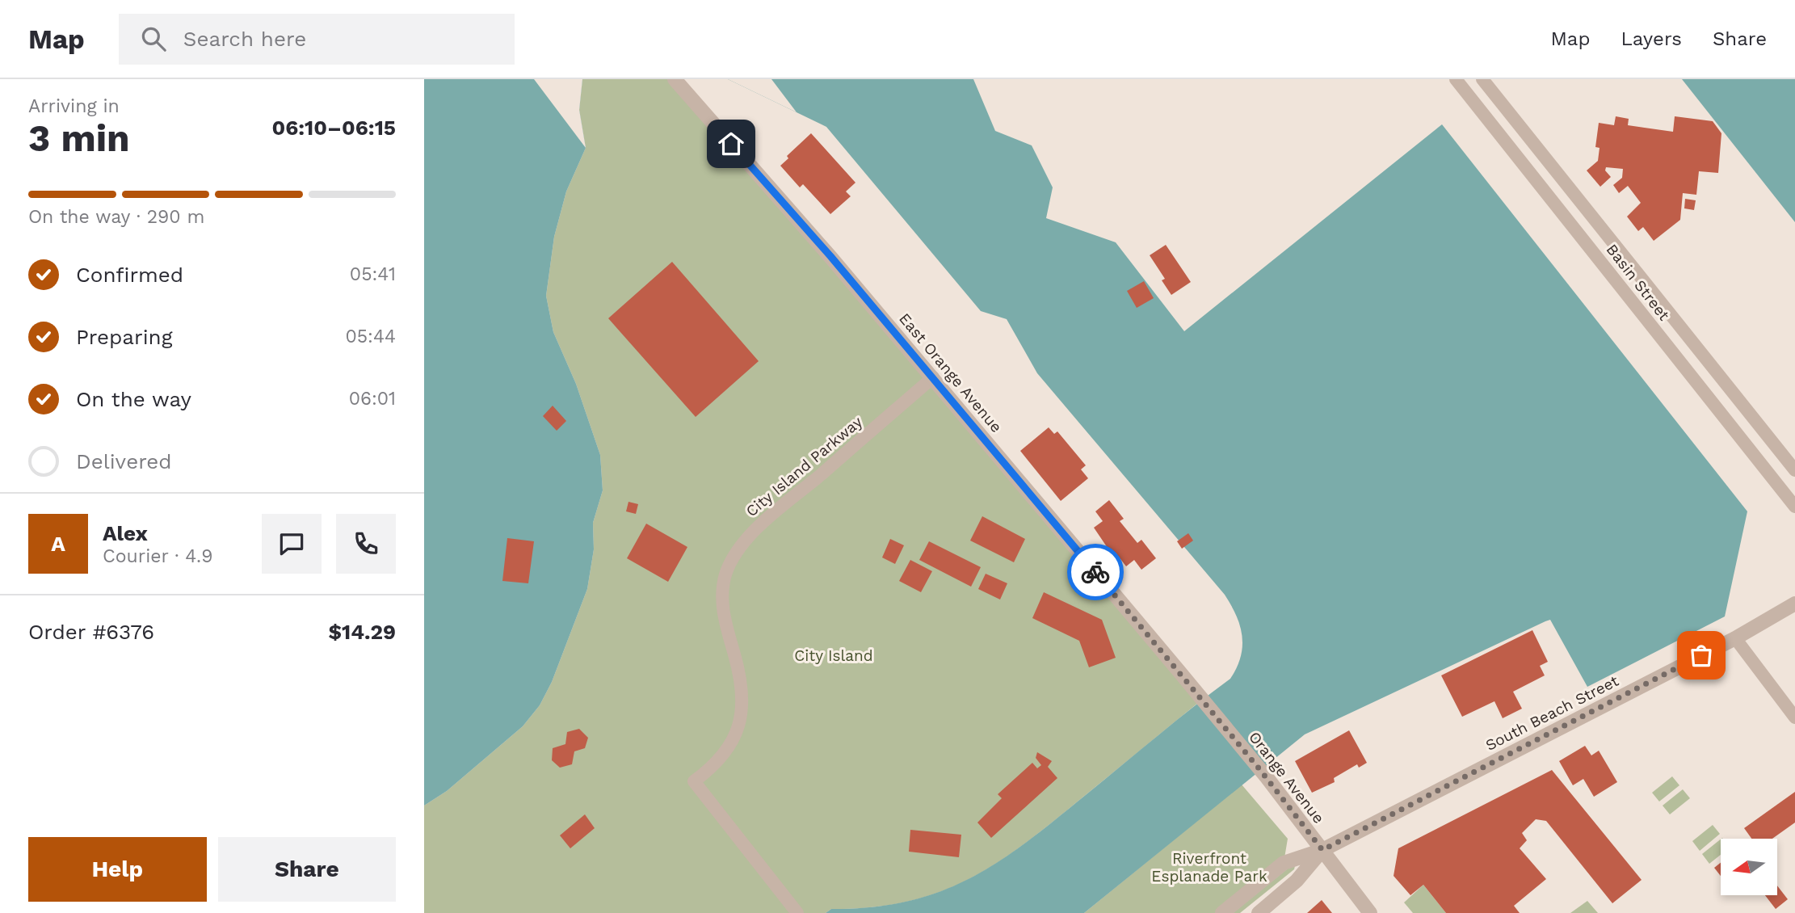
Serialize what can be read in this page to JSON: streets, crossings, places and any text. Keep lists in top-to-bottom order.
{
  "streets": {
    "street": [
      "Basin Street",
      "East Orange Avenue",
      "City Island Parkway",
      "South Beach Street",
      "Orange Avenue"
    ]
  },
  "crossings": [
    ["East Orange Avenue", "City Island Parkway"],
    ["East Orange Avenue", "Orange Avenue"],
    ["South Beach Street", "Orange Avenue"]
  ],
  "parks": ["City Island", "Riverfront Esplanade Park"],
  "north": "left",
  "page": {
    "header": "Map",
    "search": "Search here",
    "nav": ["Map", "Layers", "Share"],
    "heading": ["3 min", "Arriving in", "06:10–06:15"],
    "panel": [
      "Alex",
      "Courier · 4.9",
      "Order #6376",
      "$14.29"
    ],
    "bar": "On the way · 290 m",
    "list": [
      ["Confirmed", "05:41"],
      ["Preparing", "05:44"],
      ["On the way", "06:01"],
      "Delivered"
    ],
    "round": "A",
    "buttons": ["Help", "Share"]
  }
}
